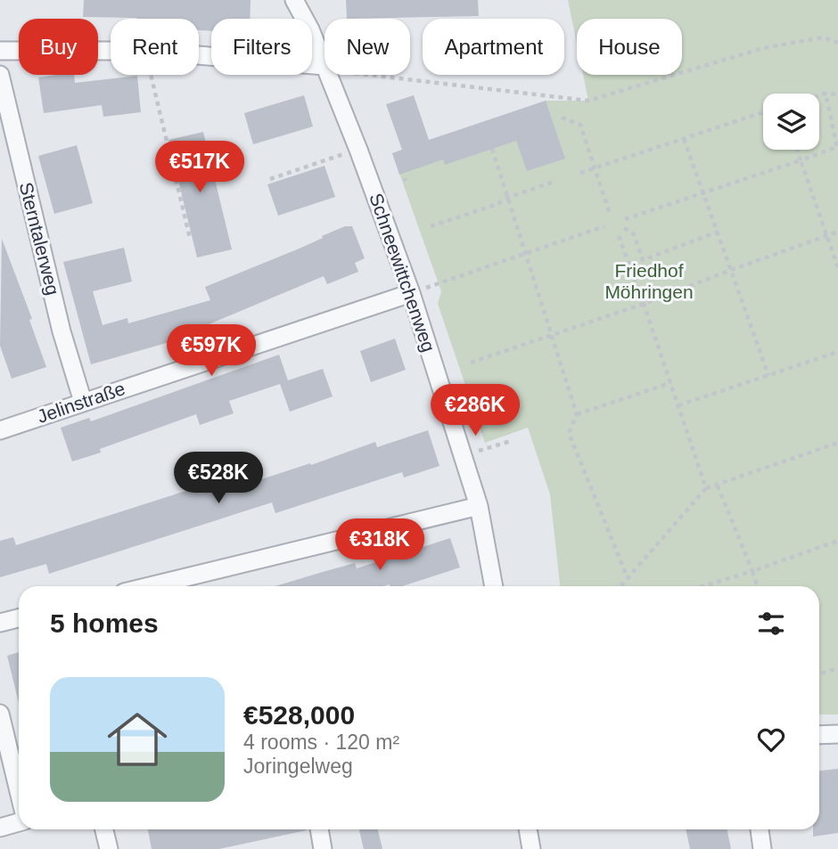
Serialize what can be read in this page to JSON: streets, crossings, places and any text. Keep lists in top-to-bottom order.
{
  "streets": {
    "street": ["Sterntalerweg", "Schneewittchenweg", "Jelinstraße"]
  },
  "crossings": [
    ["Sterntalerweg", "Jelinstraße"],
    ["Schneewittchenweg", "Jelinstraße"]
  ],
  "parks": ["Friedhof Möhringen"],
  "page": {
    "chip": [
      "Buy",
      "Rent",
      "Filters",
      "New",
      "Apartment",
      "House"
    ],
    "price": [
      "€517K",
      "€597K",
      "€286K",
      "€528K",
      "€318K"
    ],
    "heading": "5 homes",
    "list": [
      {
        "name": "€528,000",
        "note": "4 rooms · 120 m² · Joringelweg"
      }
    ]
  }
}
